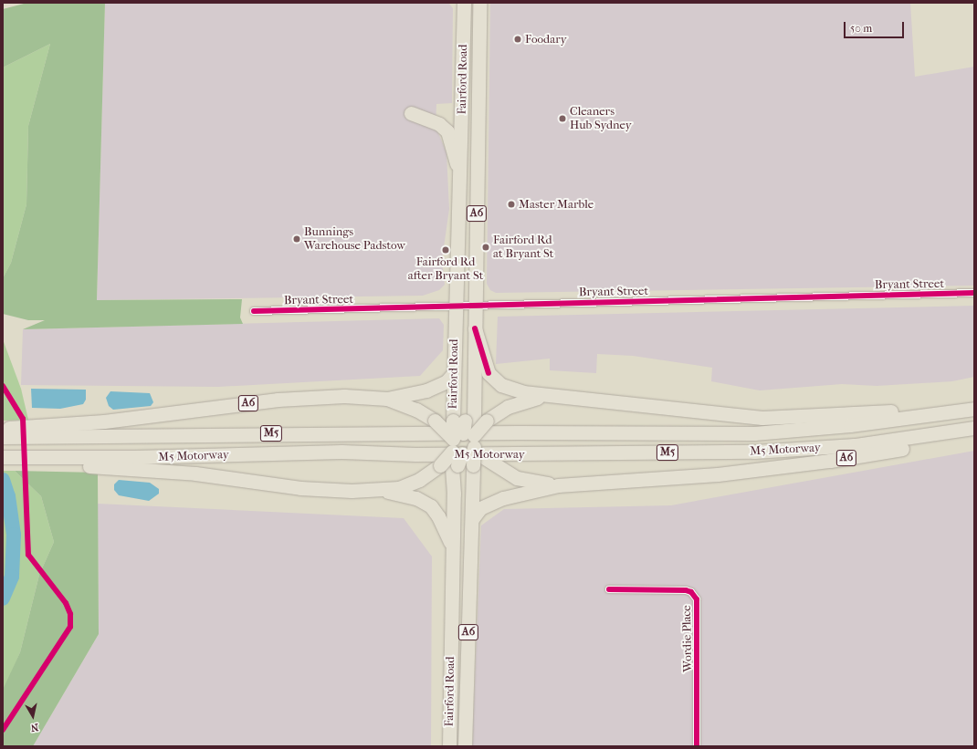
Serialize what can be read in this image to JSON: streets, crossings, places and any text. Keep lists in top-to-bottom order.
{
  "streets": {
    "highway": [
      "Fairford Road",
      "A6",
      "M5",
      "M5 Motorway"
    ],
    "street": ["Bryant Street", "Wordie Place"]
  },
  "crossings": [
    ["Fairford Road", "A6"],
    ["Fairford Road", "Bryant Street"],
    ["Fairford Road", "M5"],
    ["A6", "M5"],
    ["A6", "M5 Motorway"],
    ["M5", "M5 Motorway"]
  ],
  "places": [
    "Foodary",
    "Cleaners Hub Sydney",
    "Master Marble",
    "Bunnings Warehouse Padstow",
    "Fairford Rd at Bryant St",
    "Fairford Rd after Bryant St"
  ],
  "scale_bar": "50 m",
  "north": "bottom"
}
